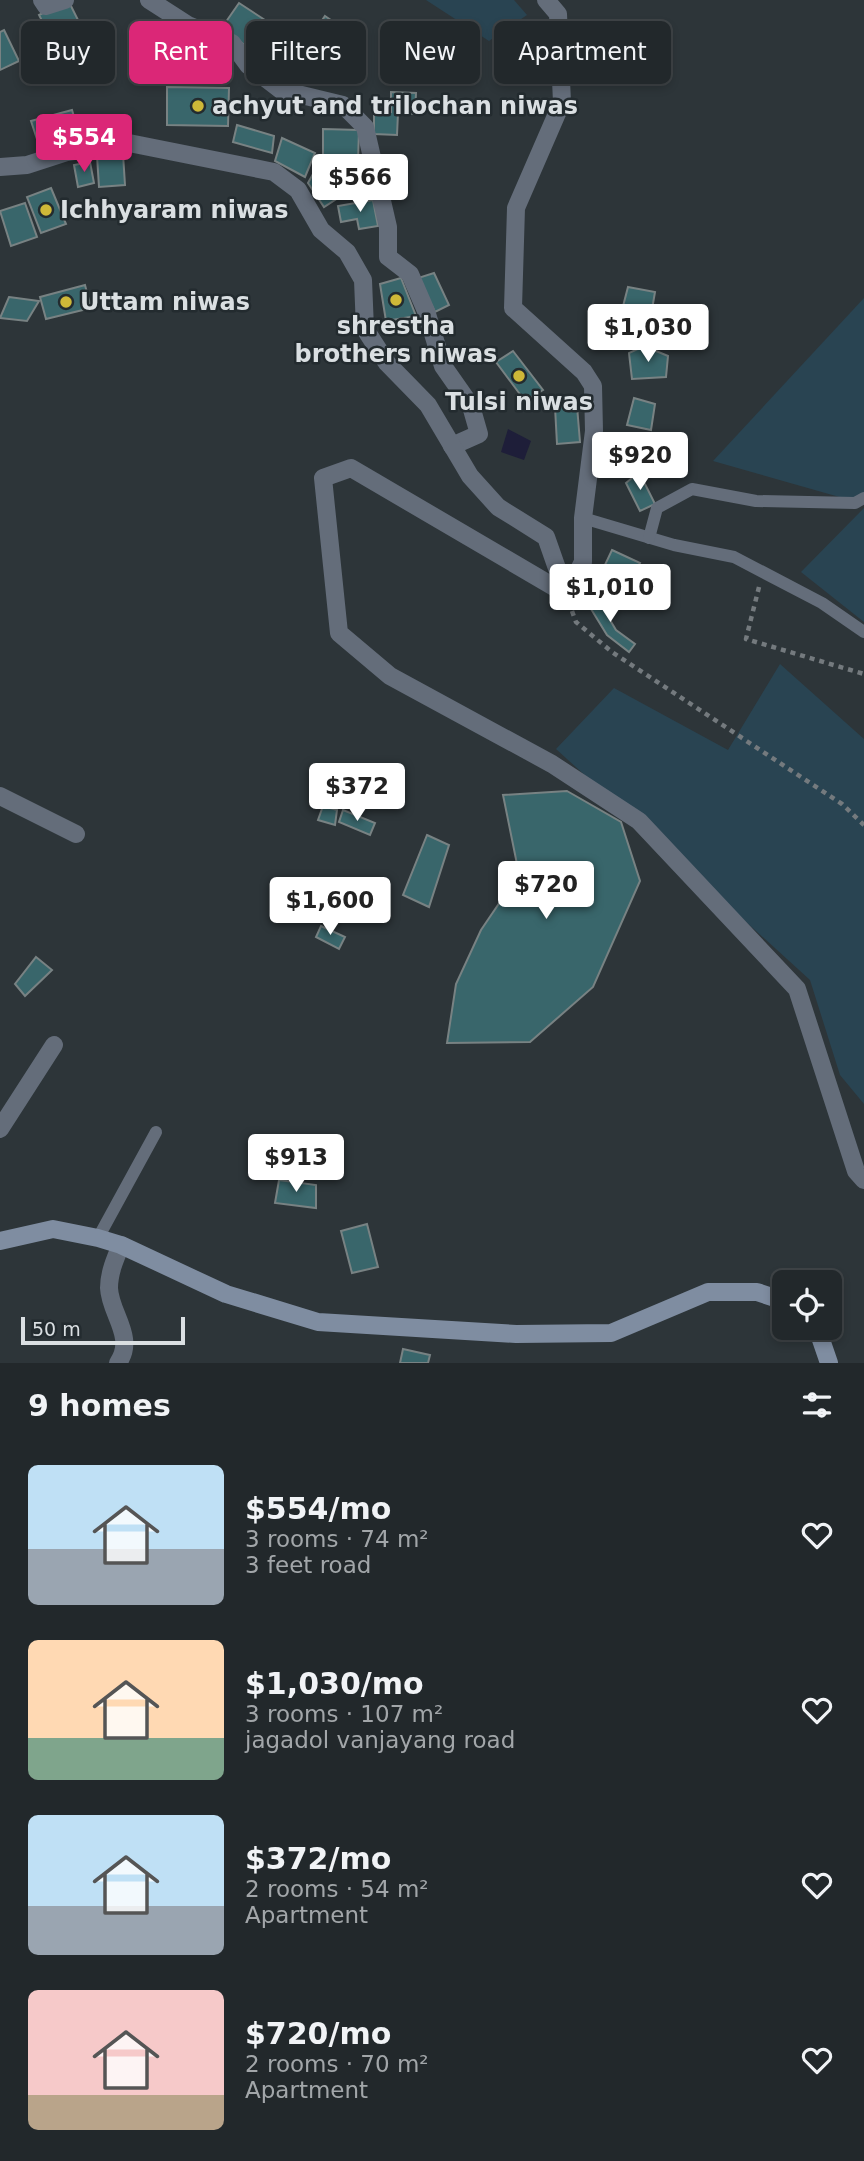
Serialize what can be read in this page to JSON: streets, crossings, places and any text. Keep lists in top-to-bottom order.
{
  "places": [
    "achyut and trilochan niwas",
    "Ichhyaram niwas",
    "shrestha brothers niwas",
    "Uttam niwas",
    "Tulsi niwas"
  ],
  "scale_bar": "50 m",
  "page": {
    "chip": [
      "Buy",
      "Rent",
      "Filters",
      "New",
      "Apartment"
    ],
    "price": [
      "$554",
      "$566",
      "$1,030",
      "$920",
      "$1,010",
      "$372",
      "$720",
      "$1,600",
      "$913"
    ],
    "scale": "50 m",
    "heading": "9 homes",
    "list": [
      {
        "name": "$554/mo",
        "note": "3 rooms · 74 m² · 3 feet road"
      },
      {
        "name": "$1,030/mo",
        "note": "3 rooms · 107 m² · jagadol vanjayang road"
      },
      {
        "name": "$372/mo",
        "note": "2 rooms · 54 m² · Apartment"
      },
      {
        "name": "$720/mo",
        "note": "2 rooms · 70 m² · Apartment"
      }
    ]
  }
}
